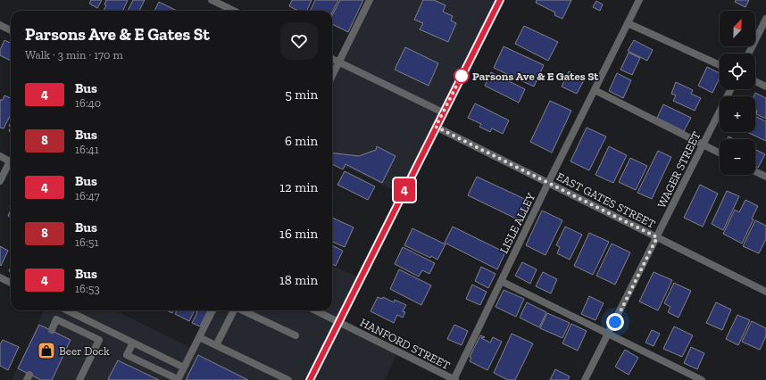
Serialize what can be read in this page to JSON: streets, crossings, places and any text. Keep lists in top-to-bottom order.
{
  "streets": {
    "street": [
      "WAGER STREET",
      "EAST GATES STREET",
      "LISLE ALLEY",
      "HANFORD STREET"
    ]
  },
  "crossings": [
    ["WAGER STREET", "EAST GATES STREET"],
    ["EAST GATES STREET", "LISLE ALLEY"],
    ["LISLE ALLEY", "HANFORD STREET"]
  ],
  "places": {
    "other": ["Parsons Ave & E Gates St"],
    "shop": ["Beer Dock"]
  },
  "lines": ["bus line 4"],
  "north": "top right",
  "page": {
    "on_map": "4",
    "map_buttons": ["+", "−"],
    "heading": ["Parsons Ave & E Gates St", "Walk · 3 min · 170 m"],
    "list": [
      {
        "mark": "4",
        "name": "Bus",
        "note": "16:40",
        "value": "5 min"
      },
      {
        "mark": "8",
        "name": "Bus",
        "note": "16:41",
        "value": "6 min"
      },
      {
        "mark": "4",
        "name": "Bus",
        "note": "16:47",
        "value": "12 min"
      },
      {
        "mark": "8",
        "name": "Bus",
        "note": "16:51",
        "value": "16 min"
      },
      {
        "mark": "4",
        "name": "Bus",
        "note": "16:53",
        "value": "18 min"
      }
    ]
  }
}
